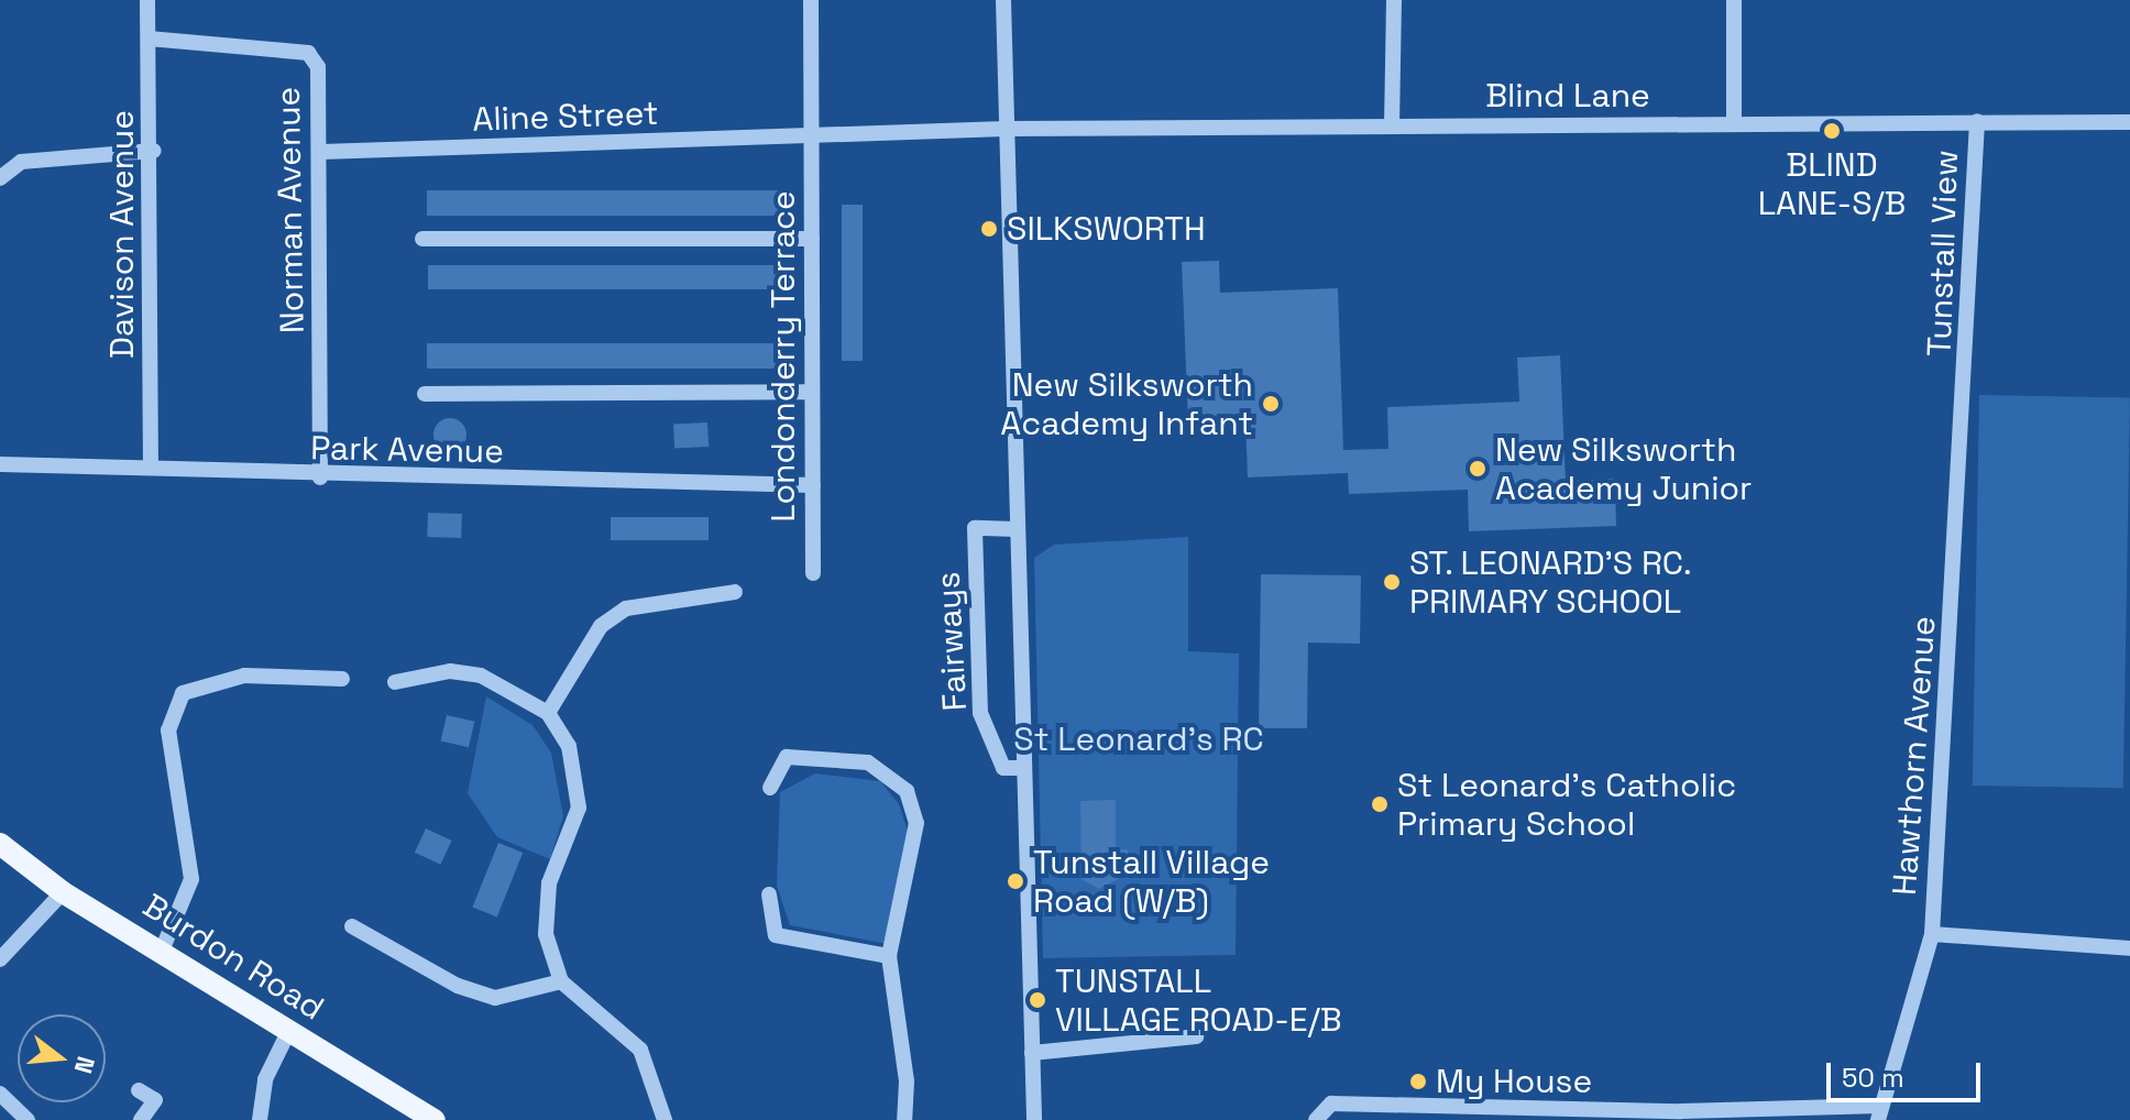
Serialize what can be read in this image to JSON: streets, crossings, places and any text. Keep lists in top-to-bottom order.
{
  "streets": {
    "main road": ["Burdon Road"],
    "street": [
      "Blind Lane",
      "Aline Street",
      "Norman Avenue",
      "Davison Avenue",
      "Tunstall View",
      "Londonderry Terrace",
      "Park Avenue",
      "Fairways",
      "Hawthorn Avenue"
    ]
  },
  "crossings": [
    ["Blind Lane", "Aline Street"],
    ["Blind Lane", "Tunstall View"],
    ["Aline Street", "Norman Avenue"],
    ["Aline Street", "Londonderry Terrace"],
    ["Norman Avenue", "Davison Avenue"],
    ["Norman Avenue", "Park Avenue"],
    ["Davison Avenue", "Park Avenue"],
    ["Tunstall View", "Hawthorn Avenue"],
    ["Londonderry Terrace", "Park Avenue"]
  ],
  "parks": ["St Leonard's RC"],
  "places": [
    "BLIND LANE-S/B",
    "SILKSWORTH",
    "New Silksworth Academy Infant",
    "New Silksworth Academy Junior",
    "ST. LEONARD'S RC. PRIMARY SCHOOL",
    "St Leonard's Catholic Primary School",
    "Tunstall Village Road (W/B)",
    "TUNSTALL VILLAGE ROAD-E/B",
    "My House"
  ],
  "scale_bar": "50 m",
  "north": "right"
}
